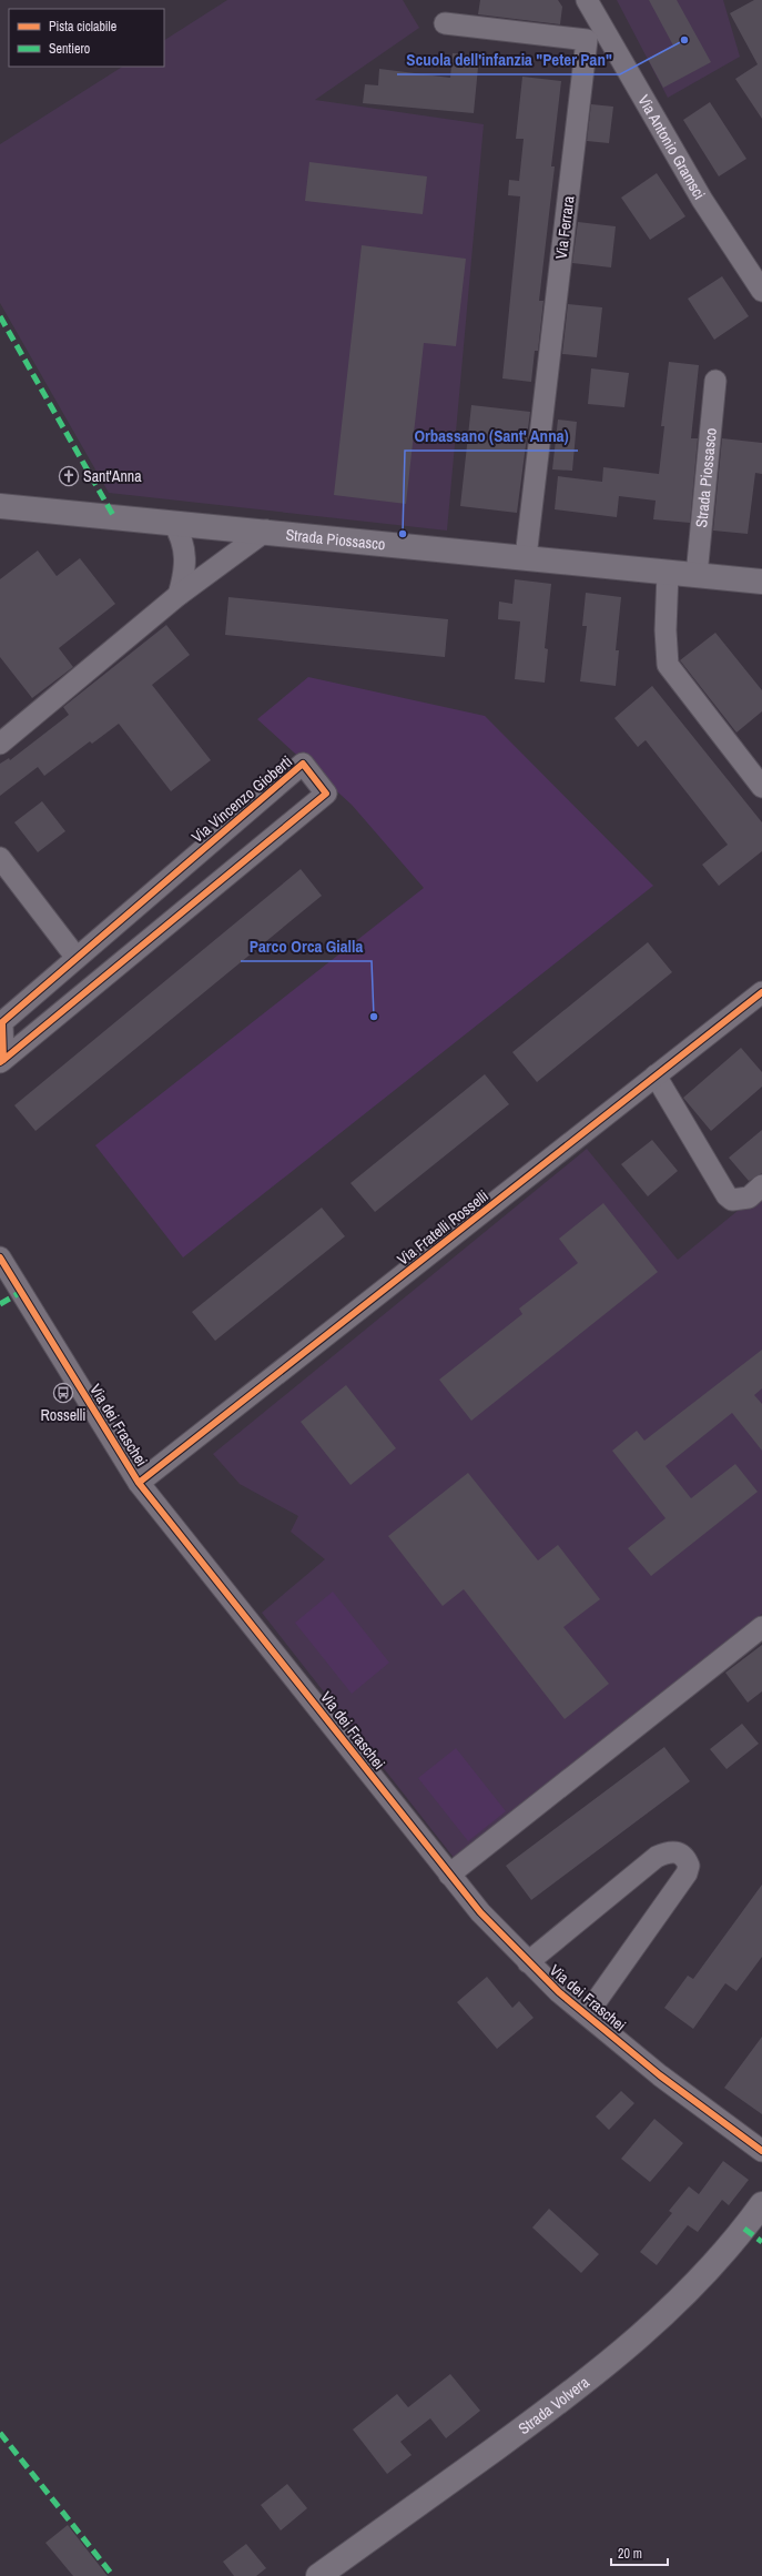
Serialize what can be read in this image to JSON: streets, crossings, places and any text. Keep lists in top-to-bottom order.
{
  "streets": {
    "street": [
      "Via Antonio Gramsci",
      "Via Ferrara",
      "Strada Piossasco",
      "Via Vincenzo Gioberti",
      "Via Fratelli Rosselli",
      "Via dei Fraschei",
      "Strada Volvera"
    ]
  },
  "crossings": [
    ["Via Ferrara", "Strada Piossasco"],
    ["Via Fratelli Rosselli", "Via dei Fraschei"]
  ],
  "places": {
    "other": ["Scuola dell'infanzia \"Peter Pan\"", "Orbassano (Sant' Anna)", "Parco Orca Gialla"],
    "church": ["Sant'Anna"],
    "bus stop": ["Rosselli"]
  },
  "legend": ["Pista ciclabile", "Sentiero"],
  "scale_bar": "20 m"
}
